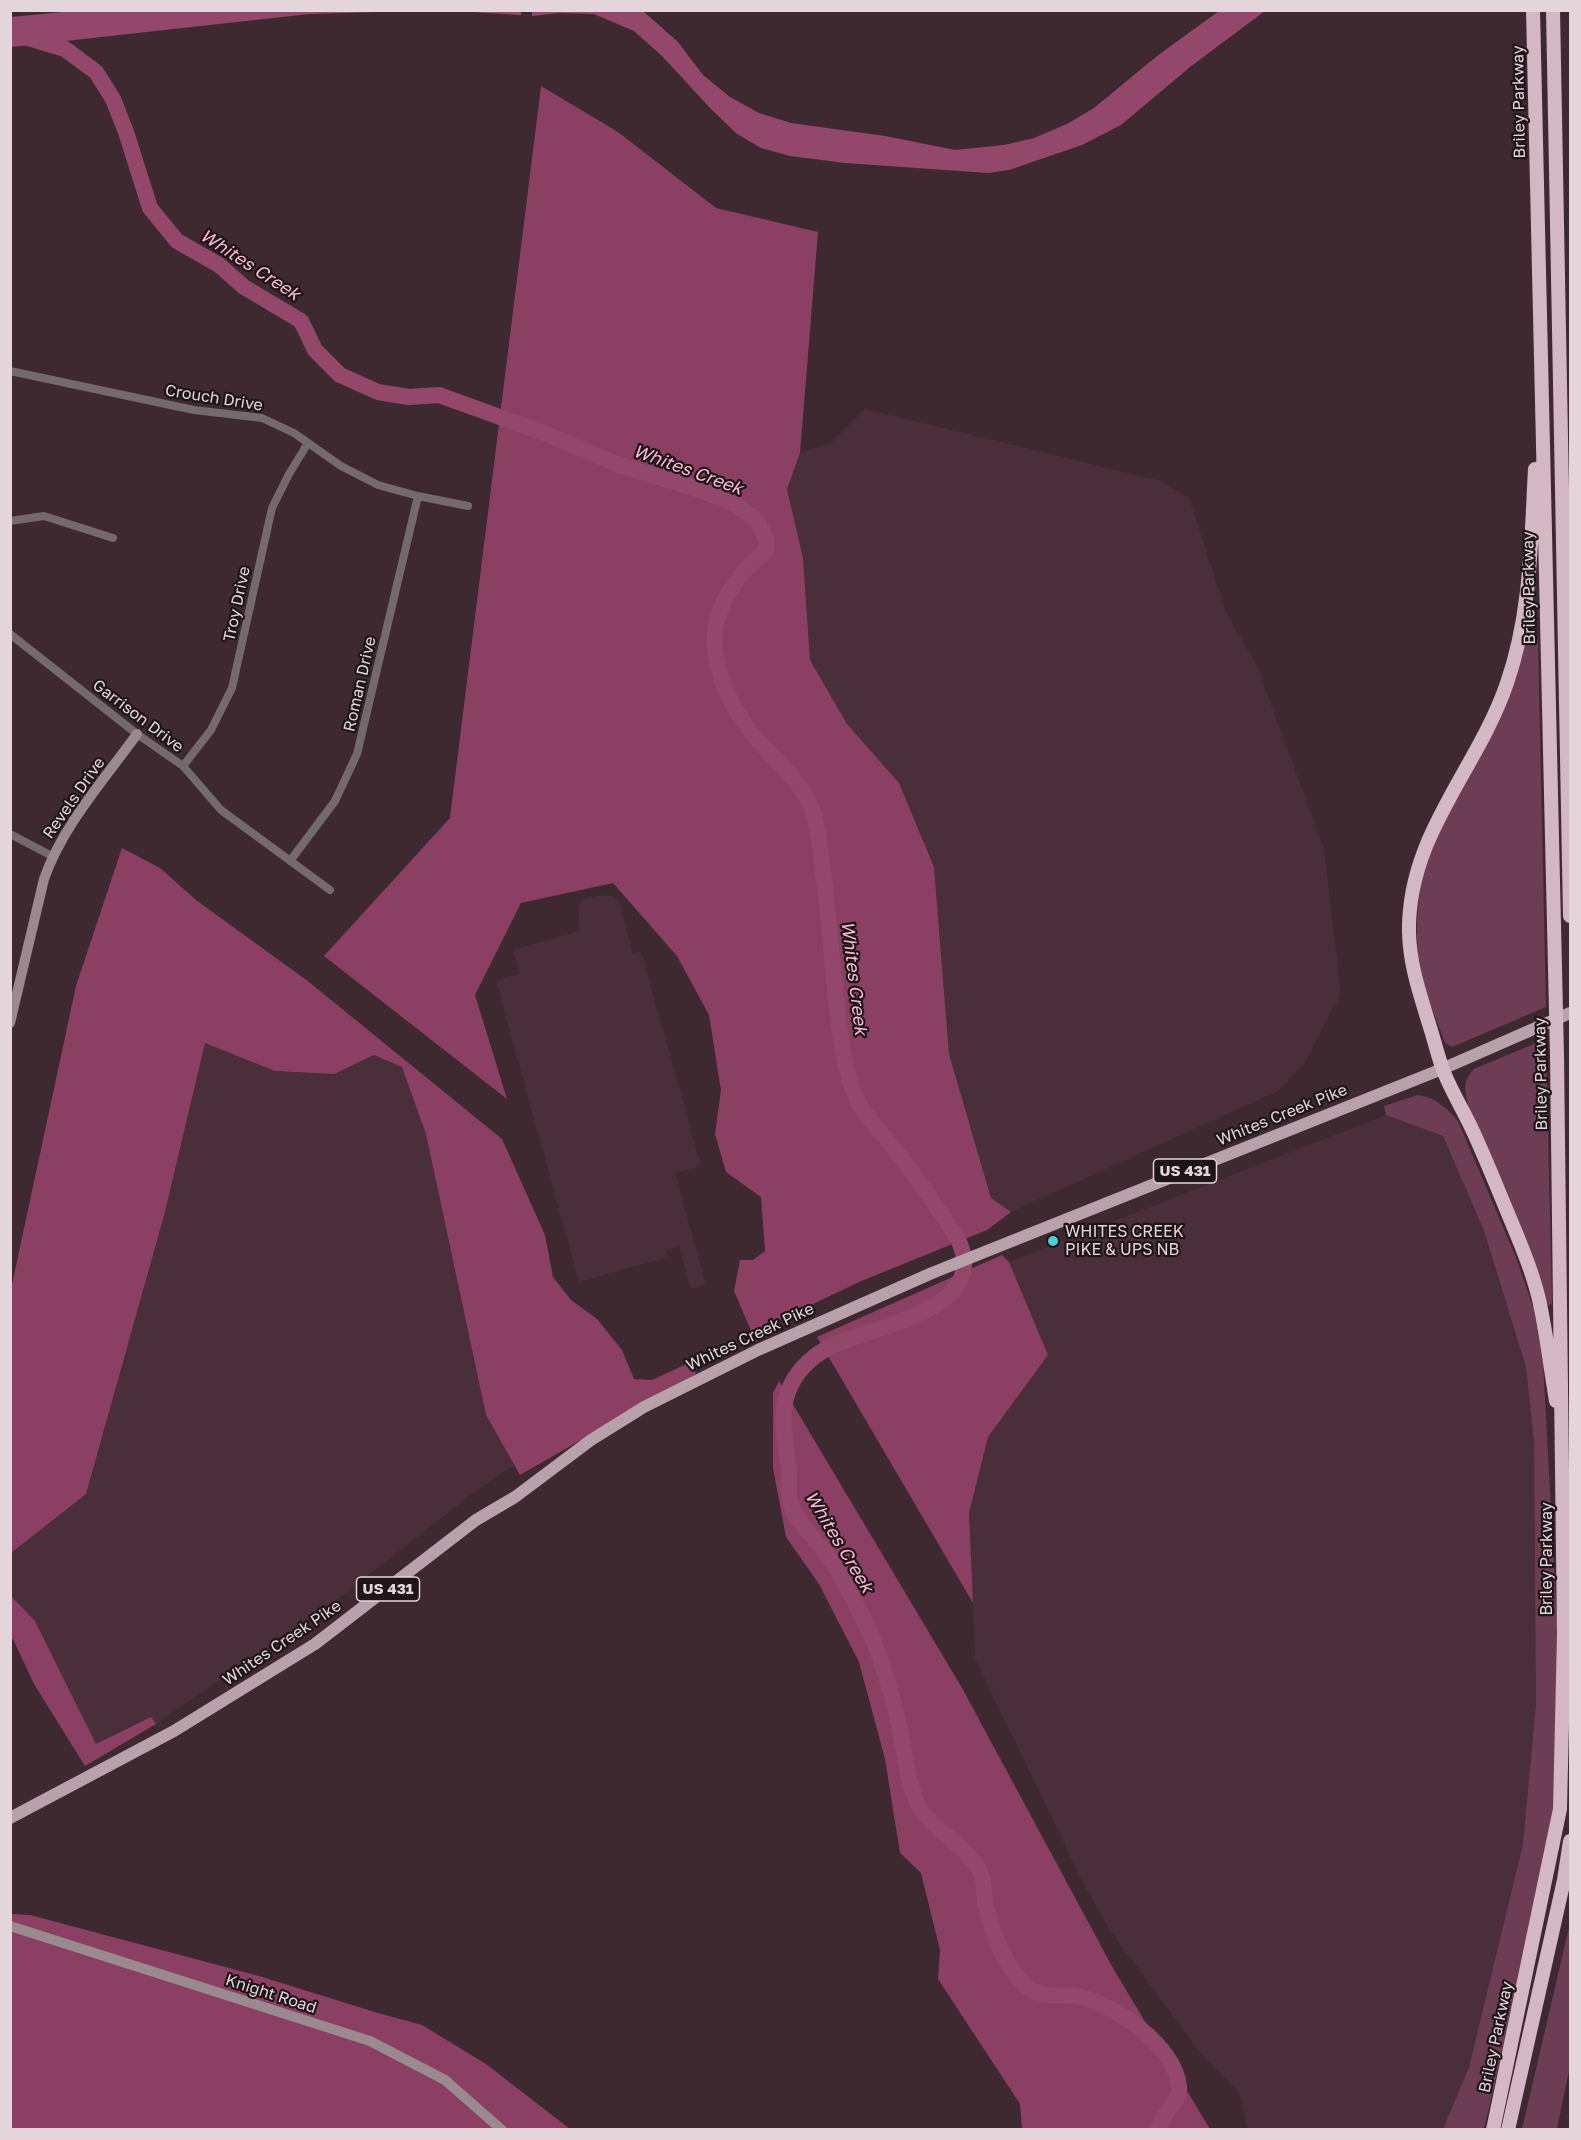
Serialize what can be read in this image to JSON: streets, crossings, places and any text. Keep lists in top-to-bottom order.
{
  "streets": {
    "highway": ["Briley Parkway"],
    "main road": ["Whites Creek Pike", "US 431"],
    "street": [
      "Crouch Drive",
      "Troy Drive",
      "Roman Drive",
      "Garrison Drive",
      "Revels Drive",
      "Knight Road"
    ]
  },
  "crossings": [
    ["Crouch Drive", "Troy Drive"],
    ["Crouch Drive", "Roman Drive"],
    ["Troy Drive", "Garrison Drive"],
    ["Roman Drive", "Garrison Drive"],
    ["Garrison Drive", "Revels Drive"]
  ],
  "water": ["Whites Creek"],
  "places": ["WHITES CREEK PIKE & UPS NB"]
}
